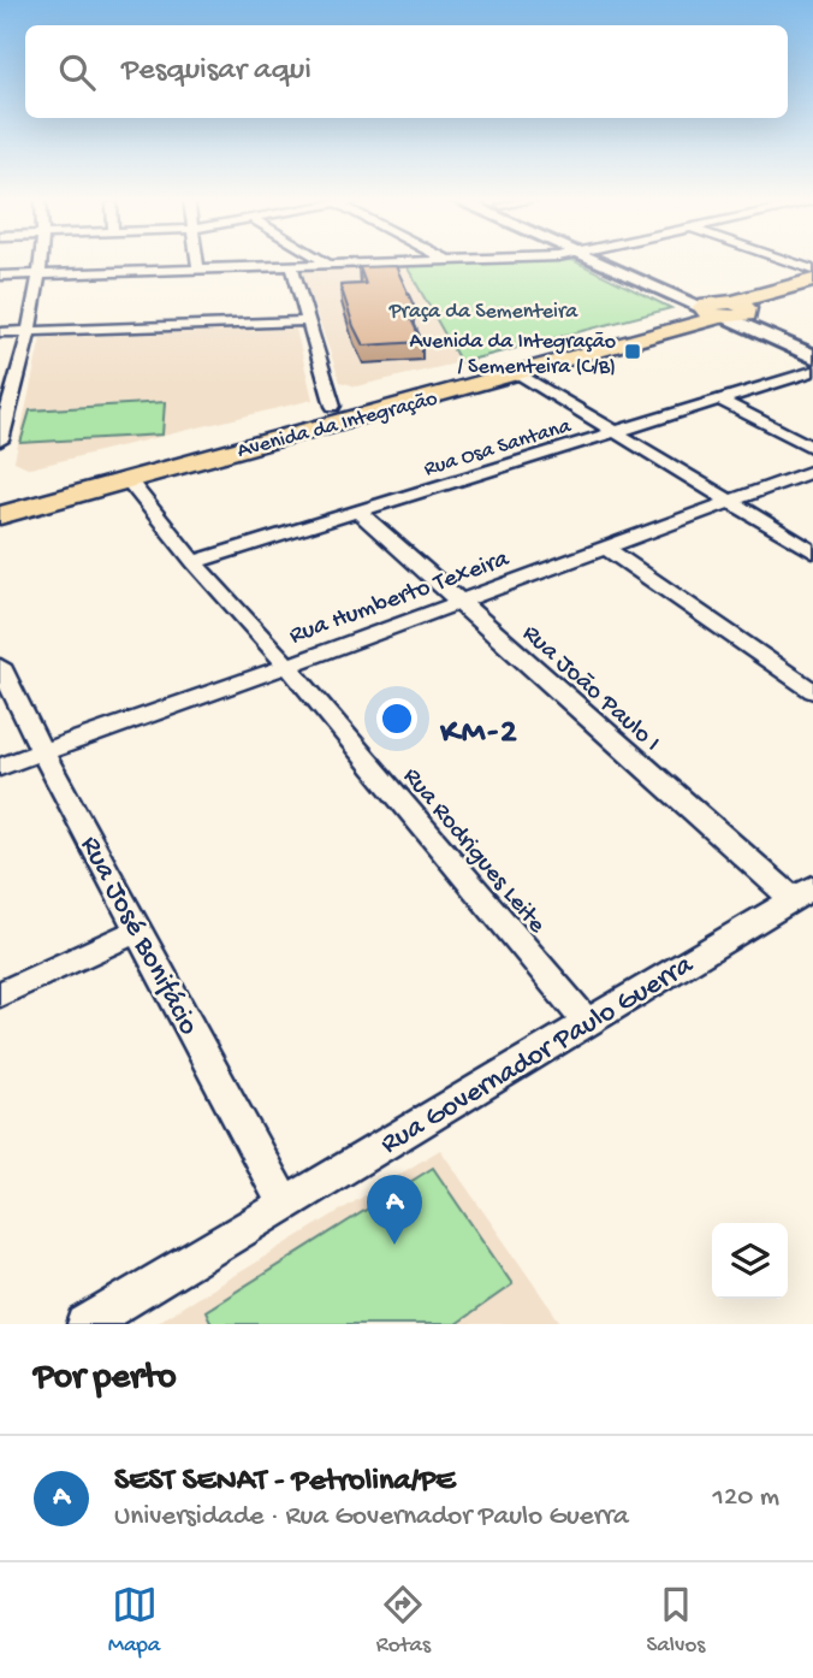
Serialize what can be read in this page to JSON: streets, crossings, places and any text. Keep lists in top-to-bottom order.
{
  "streets": {
    "main road": ["Avenida da Integração"],
    "street": [
      "Rua Osa Santana",
      "Rua Humberto Texeira",
      "Rua João Paulo I",
      "Rua Rodrigues Leite",
      "Rua José Bonifácio",
      "Rua Governador Paulo Guerra"
    ]
  },
  "crossings": [
    ["Avenida da Integração", "Rua Rodrigues Leite"],
    ["Rua Osa Santana", "Rua João Paulo I"],
    ["Rua Osa Santana", "Rua Rodrigues Leite"],
    ["Rua Humberto Texeira", "Rua João Paulo I"],
    ["Rua Humberto Texeira", "Rua Rodrigues Leite"],
    ["Rua Humberto Texeira", "Rua José Bonifácio"],
    ["Rua João Paulo I", "Rua Governador Paulo Guerra"],
    ["Rua Rodrigues Leite", "Rua Governador Paulo Guerra"],
    ["Rua José Bonifácio", "Rua Governador Paulo Guerra"]
  ],
  "districts": ["KM-2"],
  "parks": ["Praça da Sementeira"],
  "places": {
    "transit": ["Avenida da Integração / Sementeira (C/B)"]
  },
  "page": {
    "search": "Pesquisar aqui",
    "pins": "A",
    "heading": "Por perto",
    "list": [
      {
        "mark": "A",
        "name": "SEST SENAT - Petrolina/PE",
        "note": "Universidade · Rua Governador Paulo Guerra",
        "value": "120 m"
      }
    ],
    "nav": ["Mapa", "Rotas", "Salvos"]
  }
}
